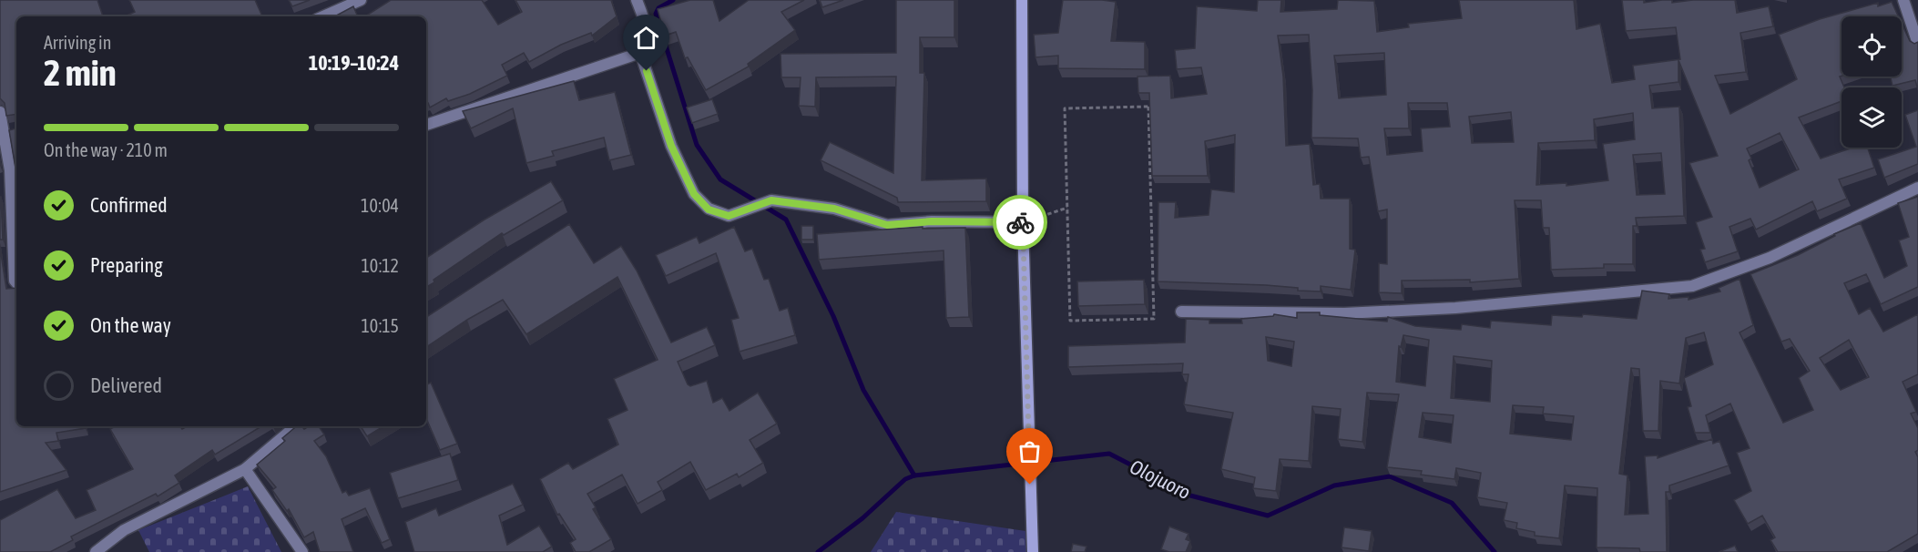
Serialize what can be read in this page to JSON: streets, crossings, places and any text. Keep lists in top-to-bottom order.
{
  "water": ["Olojuoro"],
  "page": {
    "heading": ["2 min", "Arriving in", "10:19–10:24"],
    "bar": "On the way · 210 m",
    "list": [
      ["Confirmed", "10:04"],
      ["Preparing", "10:12"],
      ["On the way", "10:15"],
      "Delivered"
    ]
  }
}
